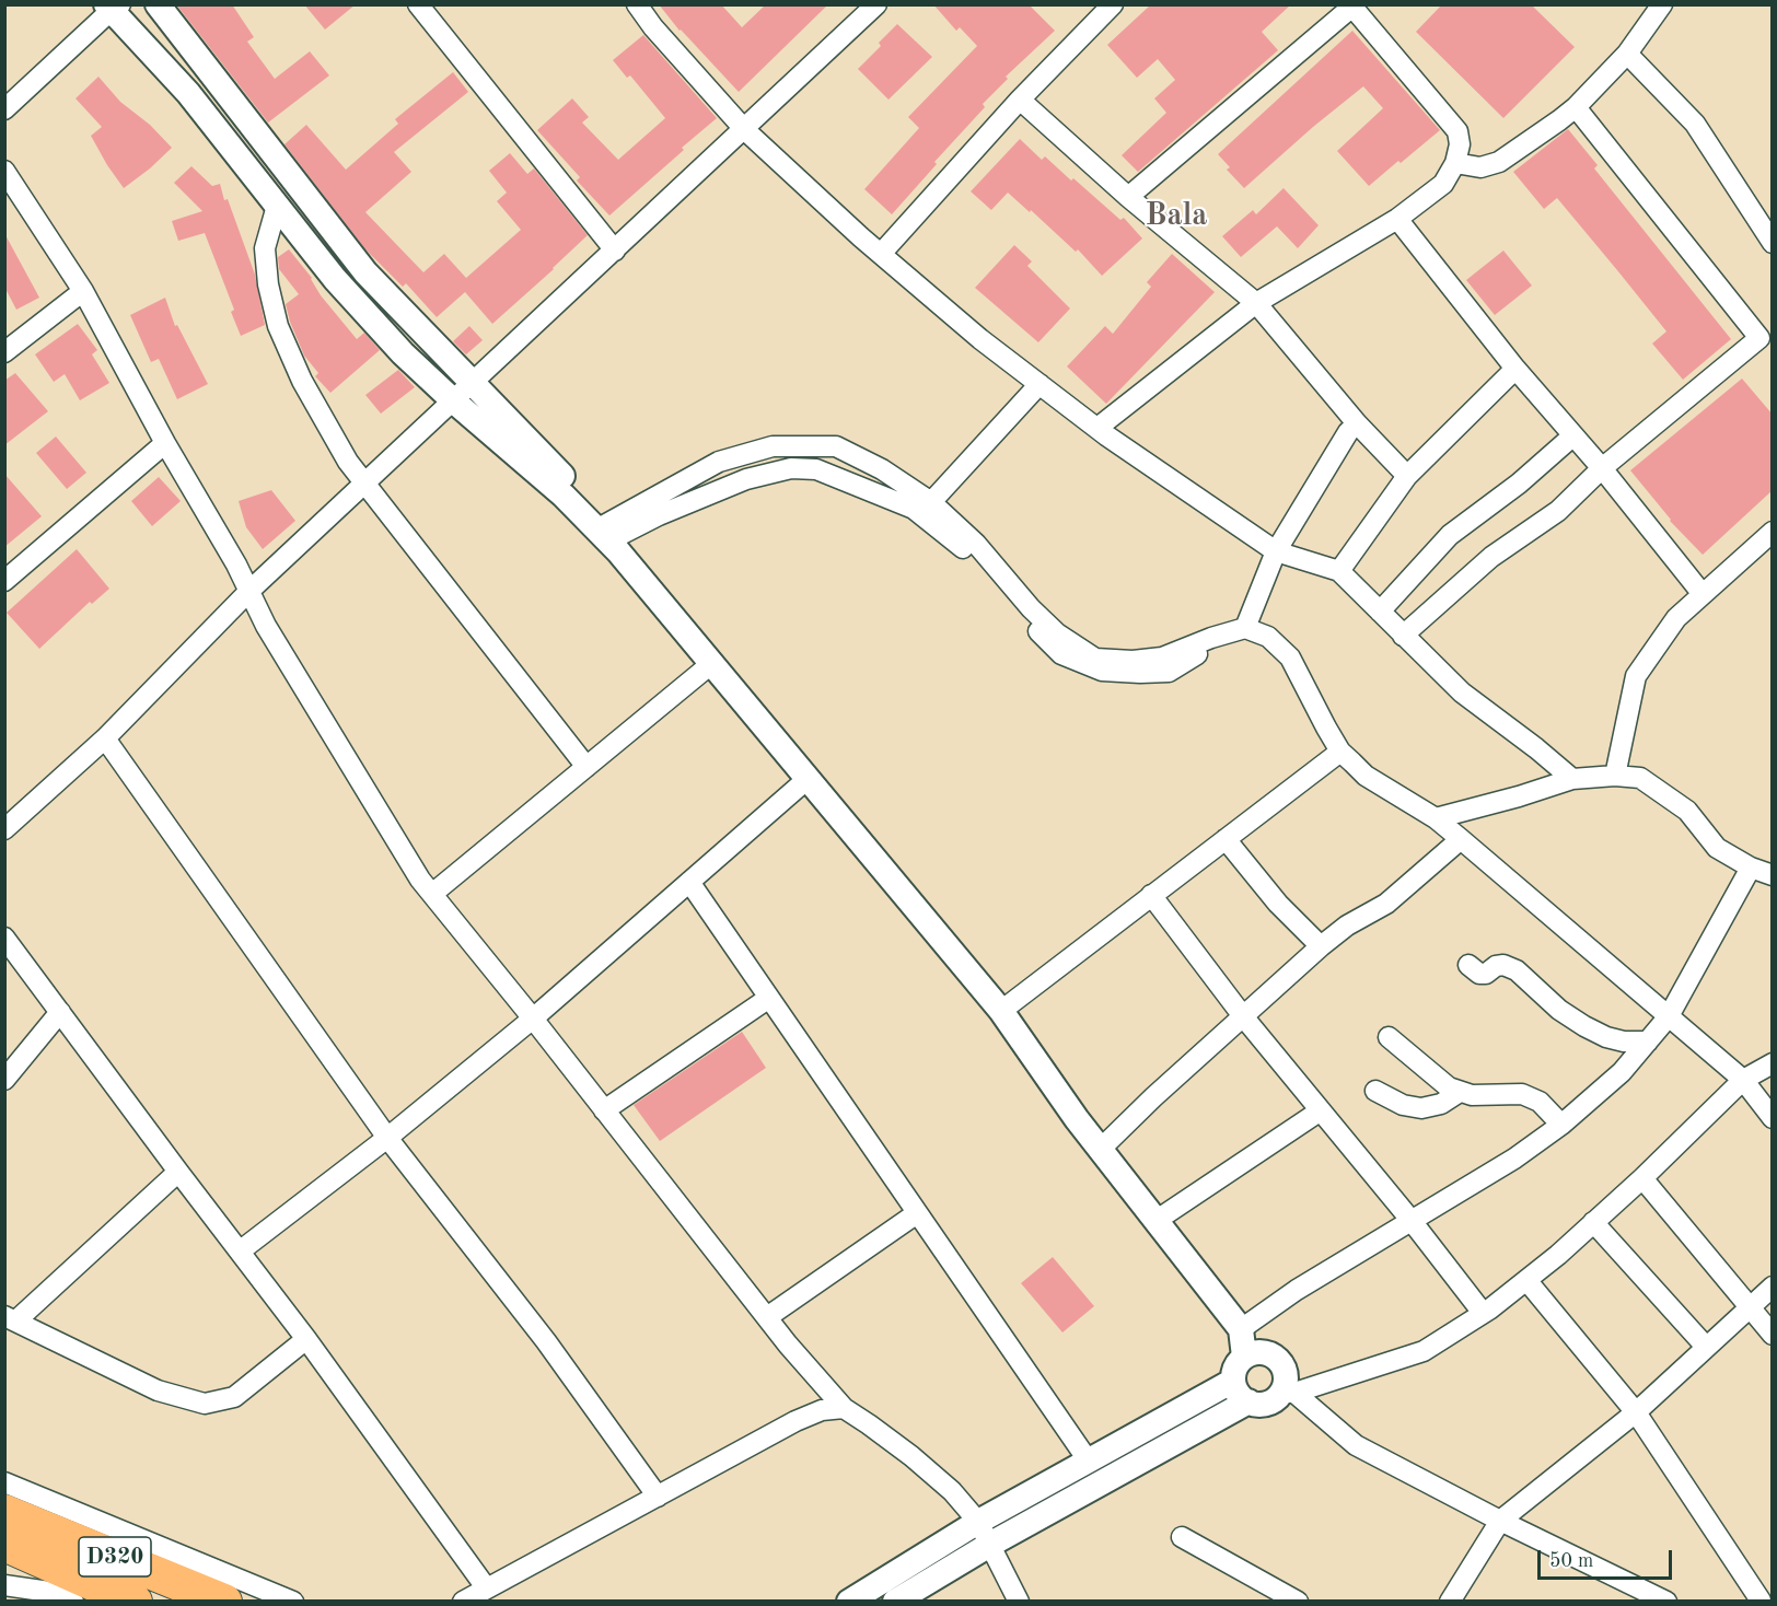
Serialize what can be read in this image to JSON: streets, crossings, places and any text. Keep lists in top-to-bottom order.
{
  "streets": {
    "highway": ["D320"]
  },
  "districts": ["Bala"],
  "scale_bar": "50 m"
}
